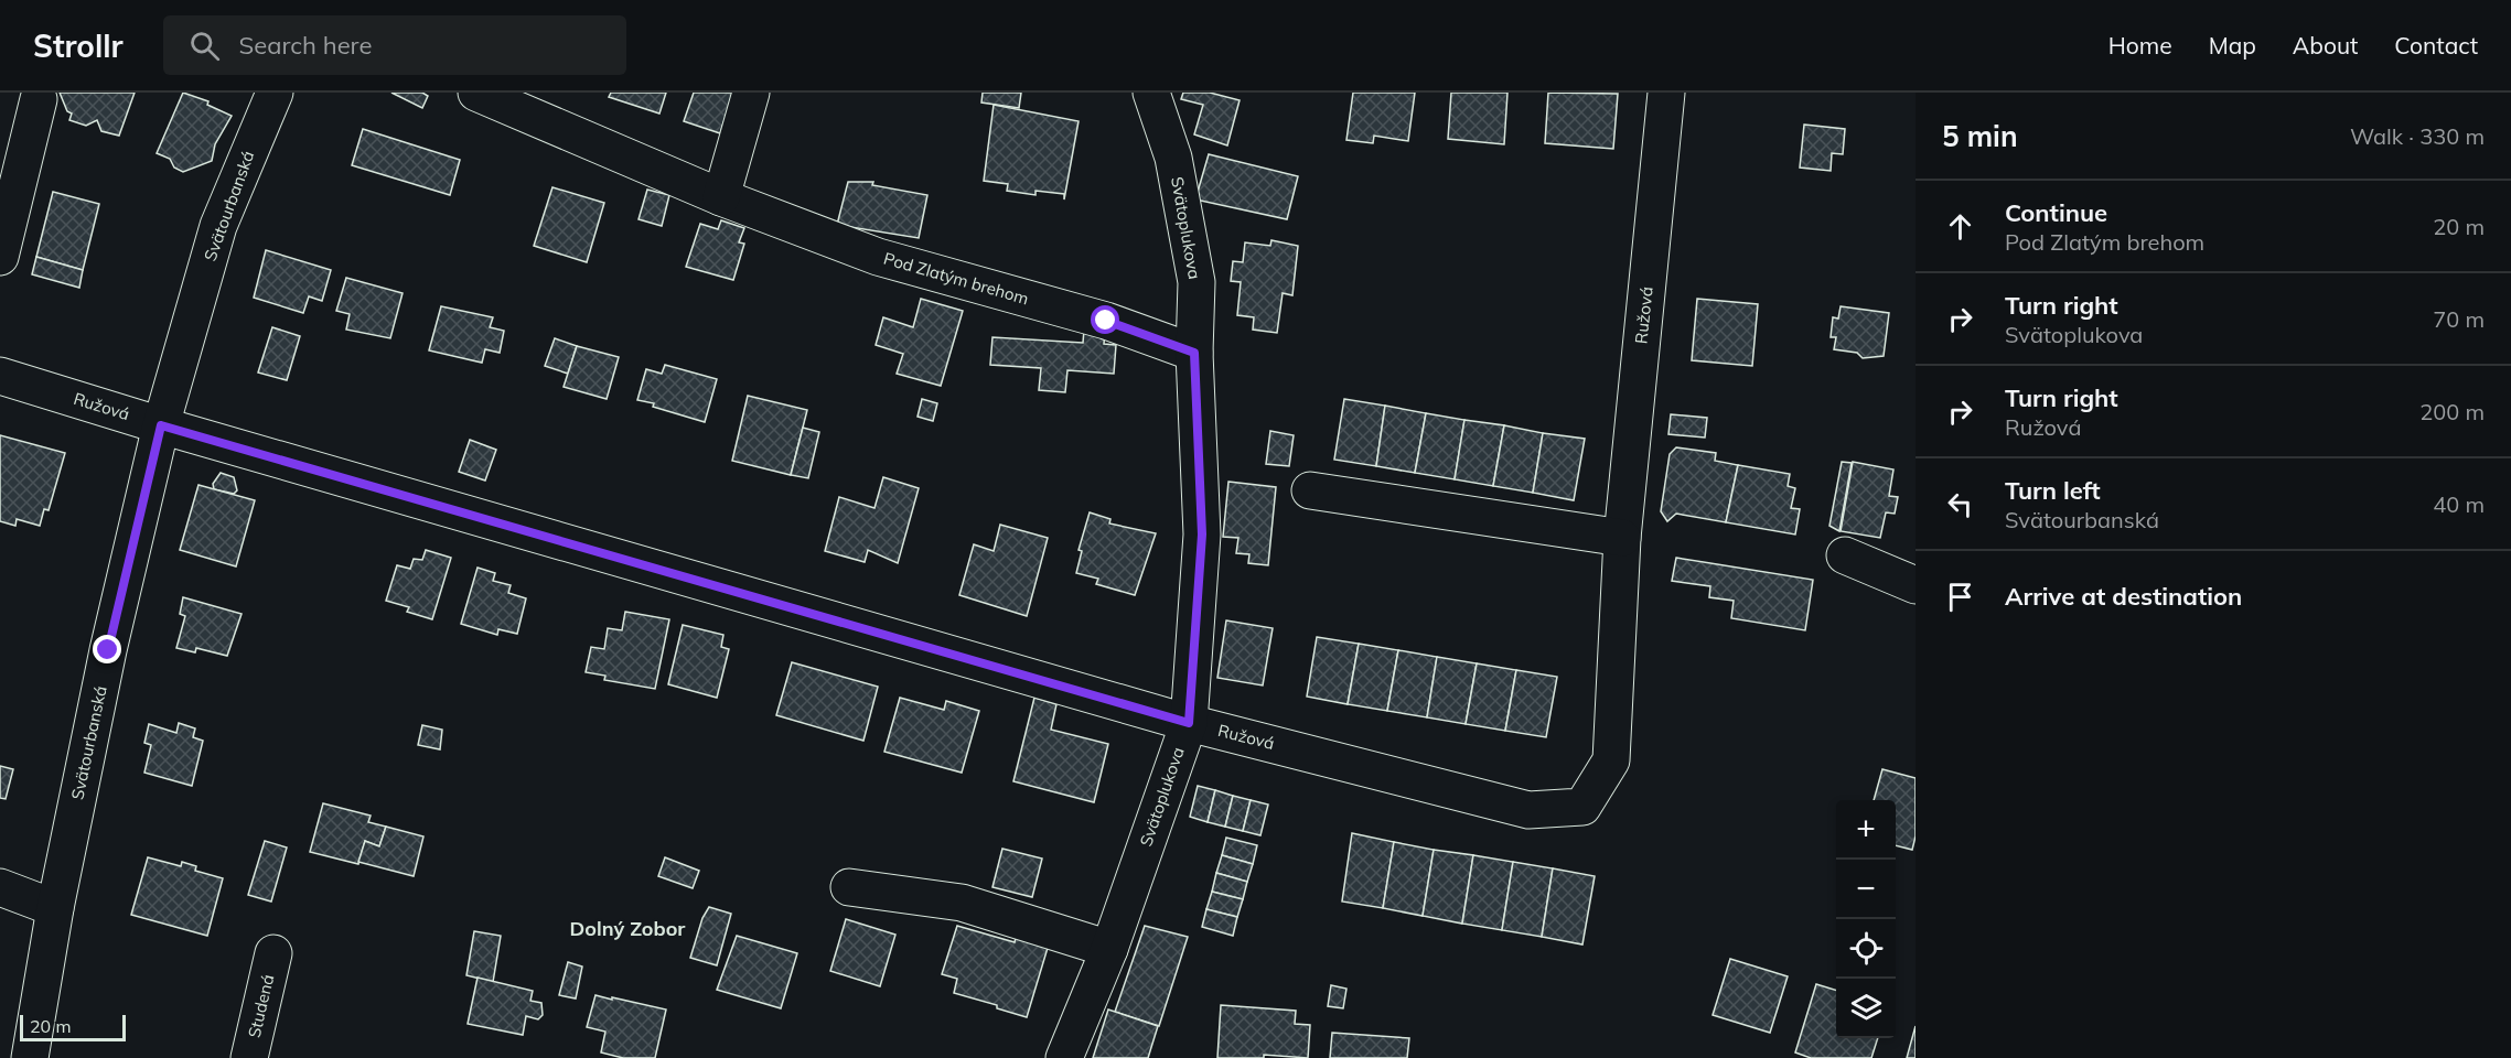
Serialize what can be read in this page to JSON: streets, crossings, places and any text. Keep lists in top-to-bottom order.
{
  "streets": {
    "street": [
      "Svätourbanská",
      "Svätoplukova",
      "Pod Zlatým brehom",
      "Ružová",
      "Studená"
    ]
  },
  "crossings": [
    ["Svätourbanská", "Ružová"],
    ["Svätoplukova", "Pod Zlatým brehom"],
    ["Svätoplukova", "Ružová"]
  ],
  "districts": ["Dolný Zobor"],
  "scale_bar": "20 m",
  "page": {
    "header": "Strollr",
    "search": "Search here",
    "nav": [
      "Home",
      "Map",
      "About",
      "Contact"
    ],
    "heading": ["5 min", "Walk · 330 m"],
    "list": [
      ["Continue", "Pod Zlatým brehom", "20 m"],
      ["Turn right", "Svätoplukova", "70 m"],
      ["Turn right", "Ružová", "200 m"],
      ["Turn left", "Svätourbanská", "40 m"],
      "Arrive at destination"
    ],
    "map_buttons": ["+", "−"],
    "scale": "20 m"
  }
}
